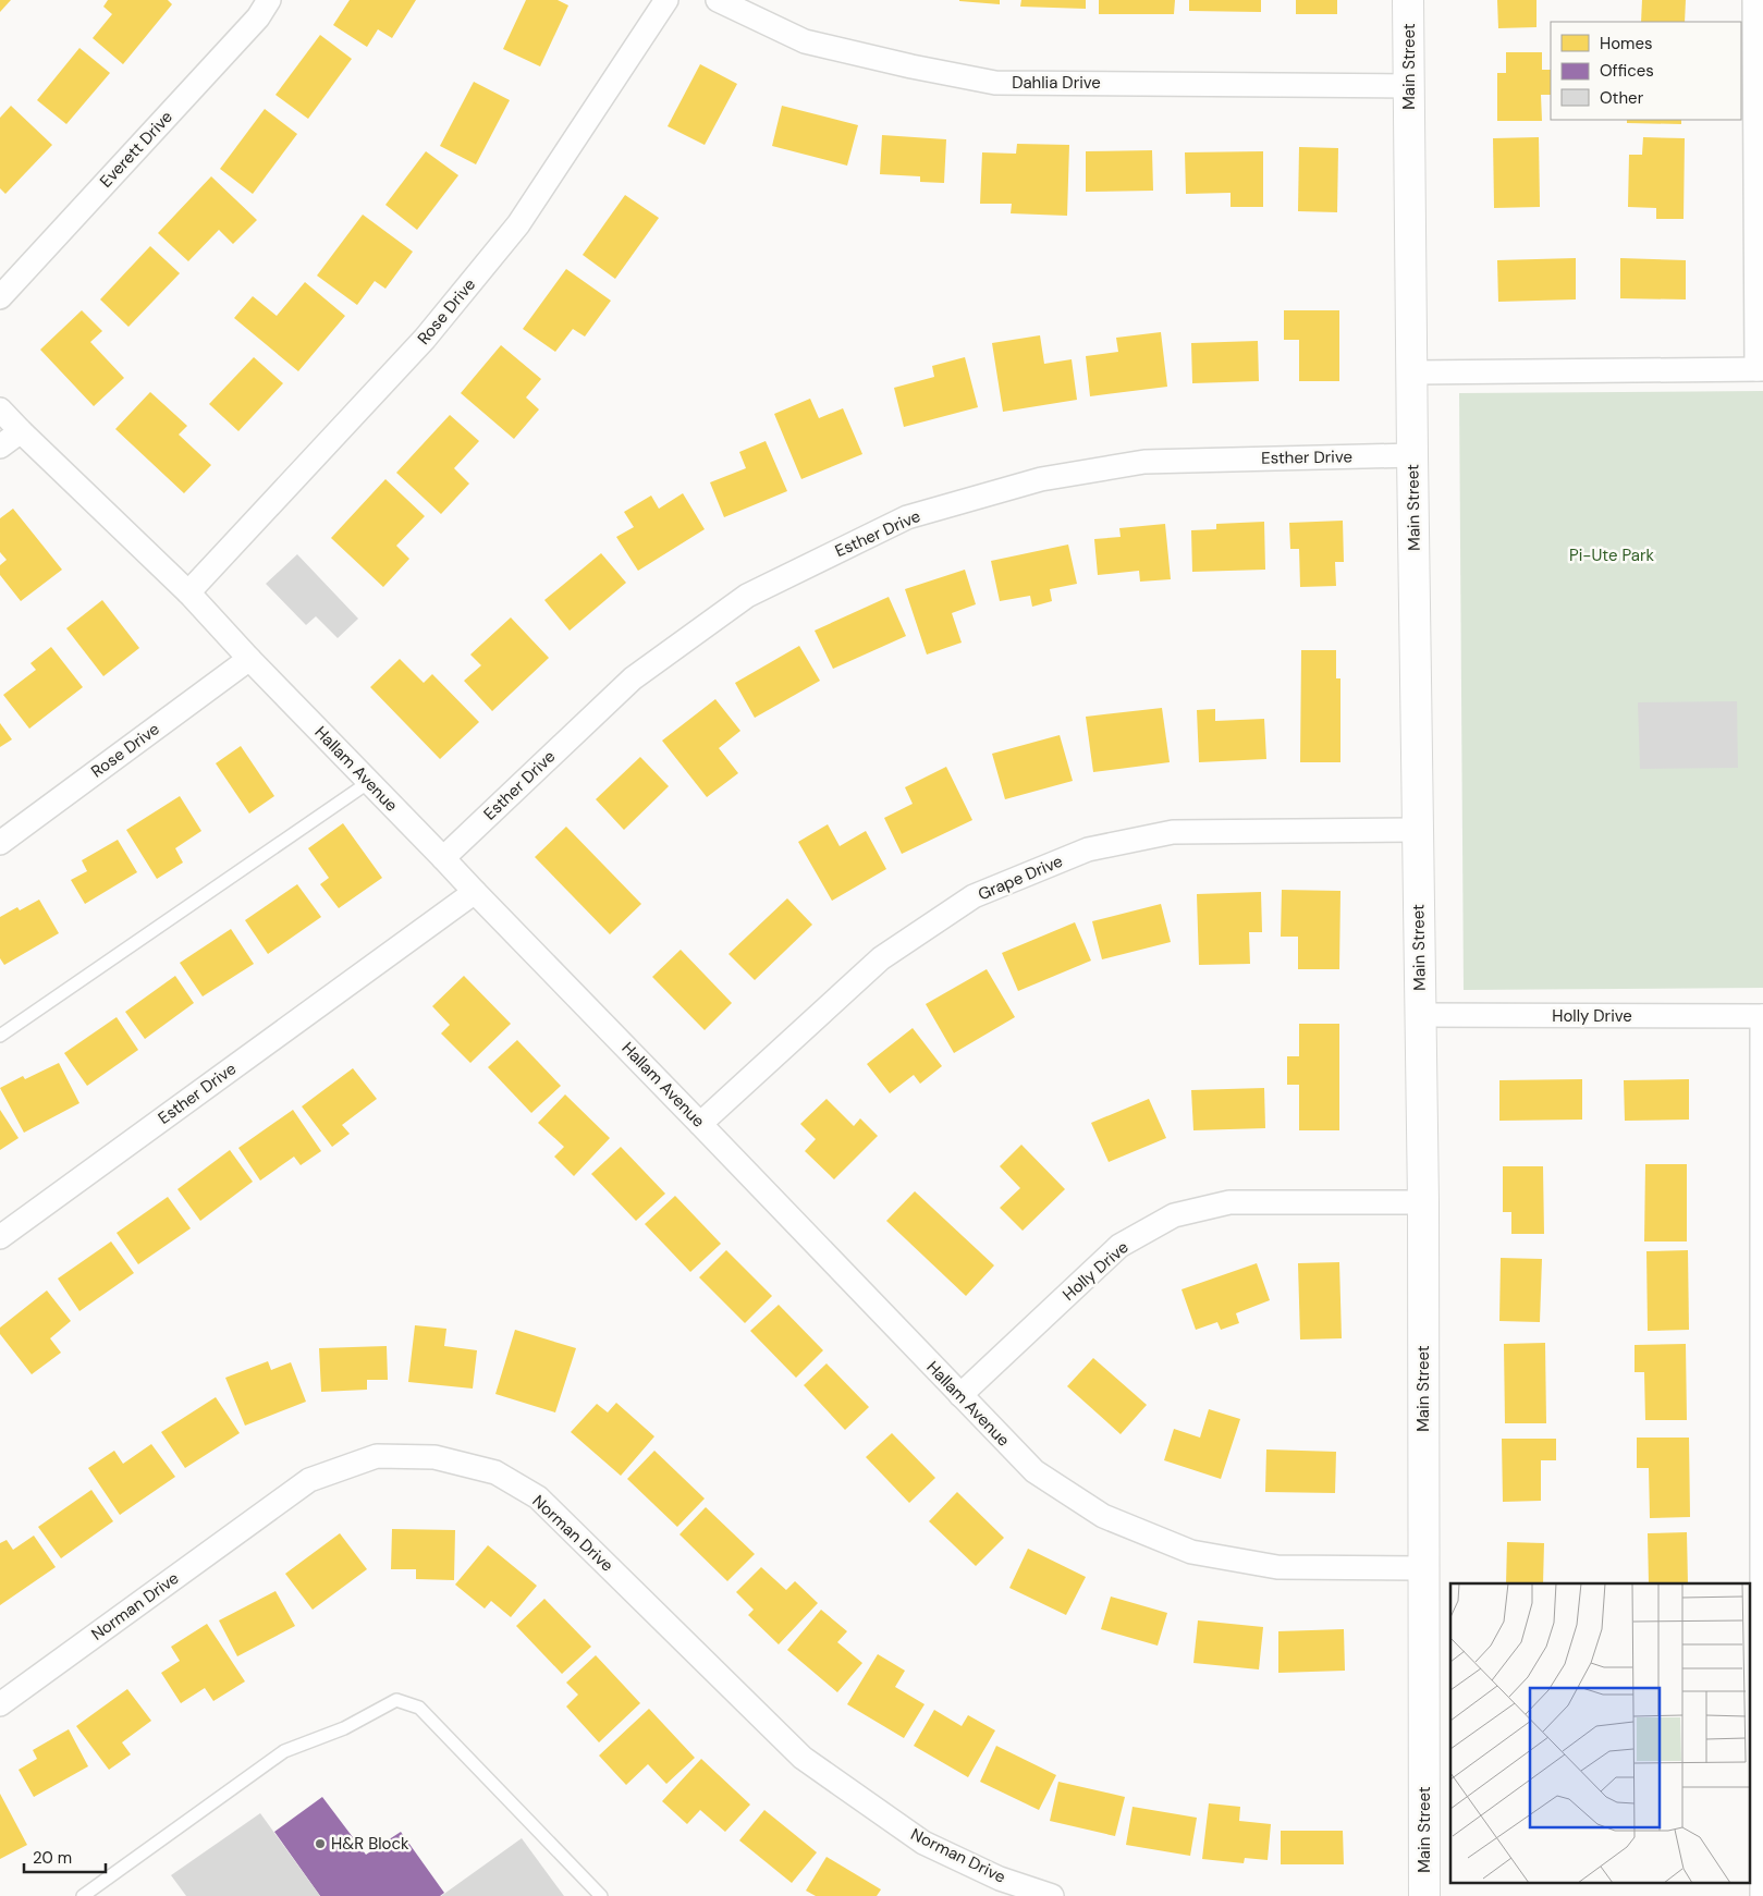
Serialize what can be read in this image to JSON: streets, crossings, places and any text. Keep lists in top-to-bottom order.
{
  "streets": {
    "main road": ["Main Street"],
    "street": [
      "Dahlia Drive",
      "Everett Drive",
      "Rose Drive",
      "Esther Drive",
      "Hallam Avenue",
      "Grape Drive",
      "Holly Drive",
      "Norman Drive"
    ]
  },
  "crossings": [
    ["Main Street", "Dahlia Drive"],
    ["Main Street", "Esther Drive"],
    ["Main Street", "Hallam Avenue"],
    ["Main Street", "Grape Drive"],
    ["Main Street", "Holly Drive"],
    ["Rose Drive", "Hallam Avenue"],
    ["Esther Drive", "Hallam Avenue"],
    ["Hallam Avenue", "Grape Drive"],
    ["Hallam Avenue", "Holly Drive"]
  ],
  "parks": ["Pi-Ute Park"],
  "places": ["H&R Block"],
  "legend": ["Homes", "Offices", "Other"],
  "scale_bar": "20 m"
}
